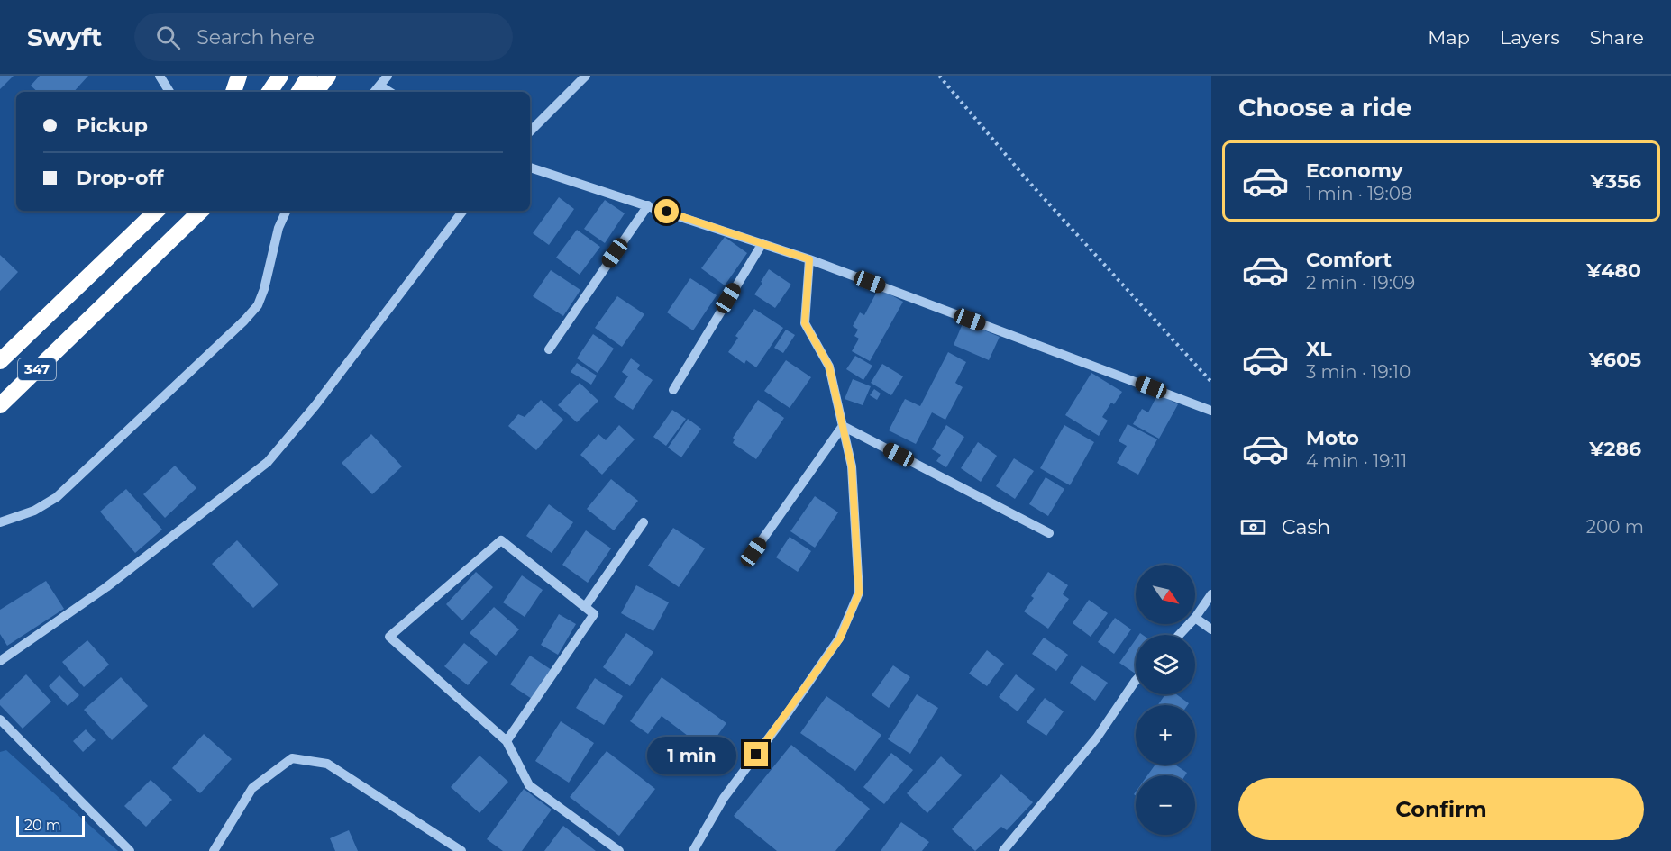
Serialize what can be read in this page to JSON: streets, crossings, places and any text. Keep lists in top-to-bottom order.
{
  "streets": {
    "highway": ["347"]
  },
  "scale_bar": "20 m",
  "north": "bottom right",
  "page": {
    "header": "Swyft",
    "search": "Search here",
    "nav": ["Map", "Layers", "Share"],
    "heading": "Choose a ride",
    "banner": ["Pickup", "Drop-off"],
    "list": [
      {
        "name": "Economy",
        "note": "1 min · 19:08",
        "value": "¥356"
      },
      {
        "name": "Comfort",
        "note": "2 min · 19:09",
        "value": "¥480"
      },
      {
        "name": "XL",
        "note": "3 min · 19:10",
        "value": "¥605"
      },
      {
        "name": "Moto",
        "note": "4 min · 19:11",
        "value": "¥286"
      }
    ],
    "pay": ["Cash", "200 m"],
    "map_buttons": ["+", "−"],
    "bubble": "1 min",
    "buttons": "Confirm",
    "scale": "20 m"
  }
}
